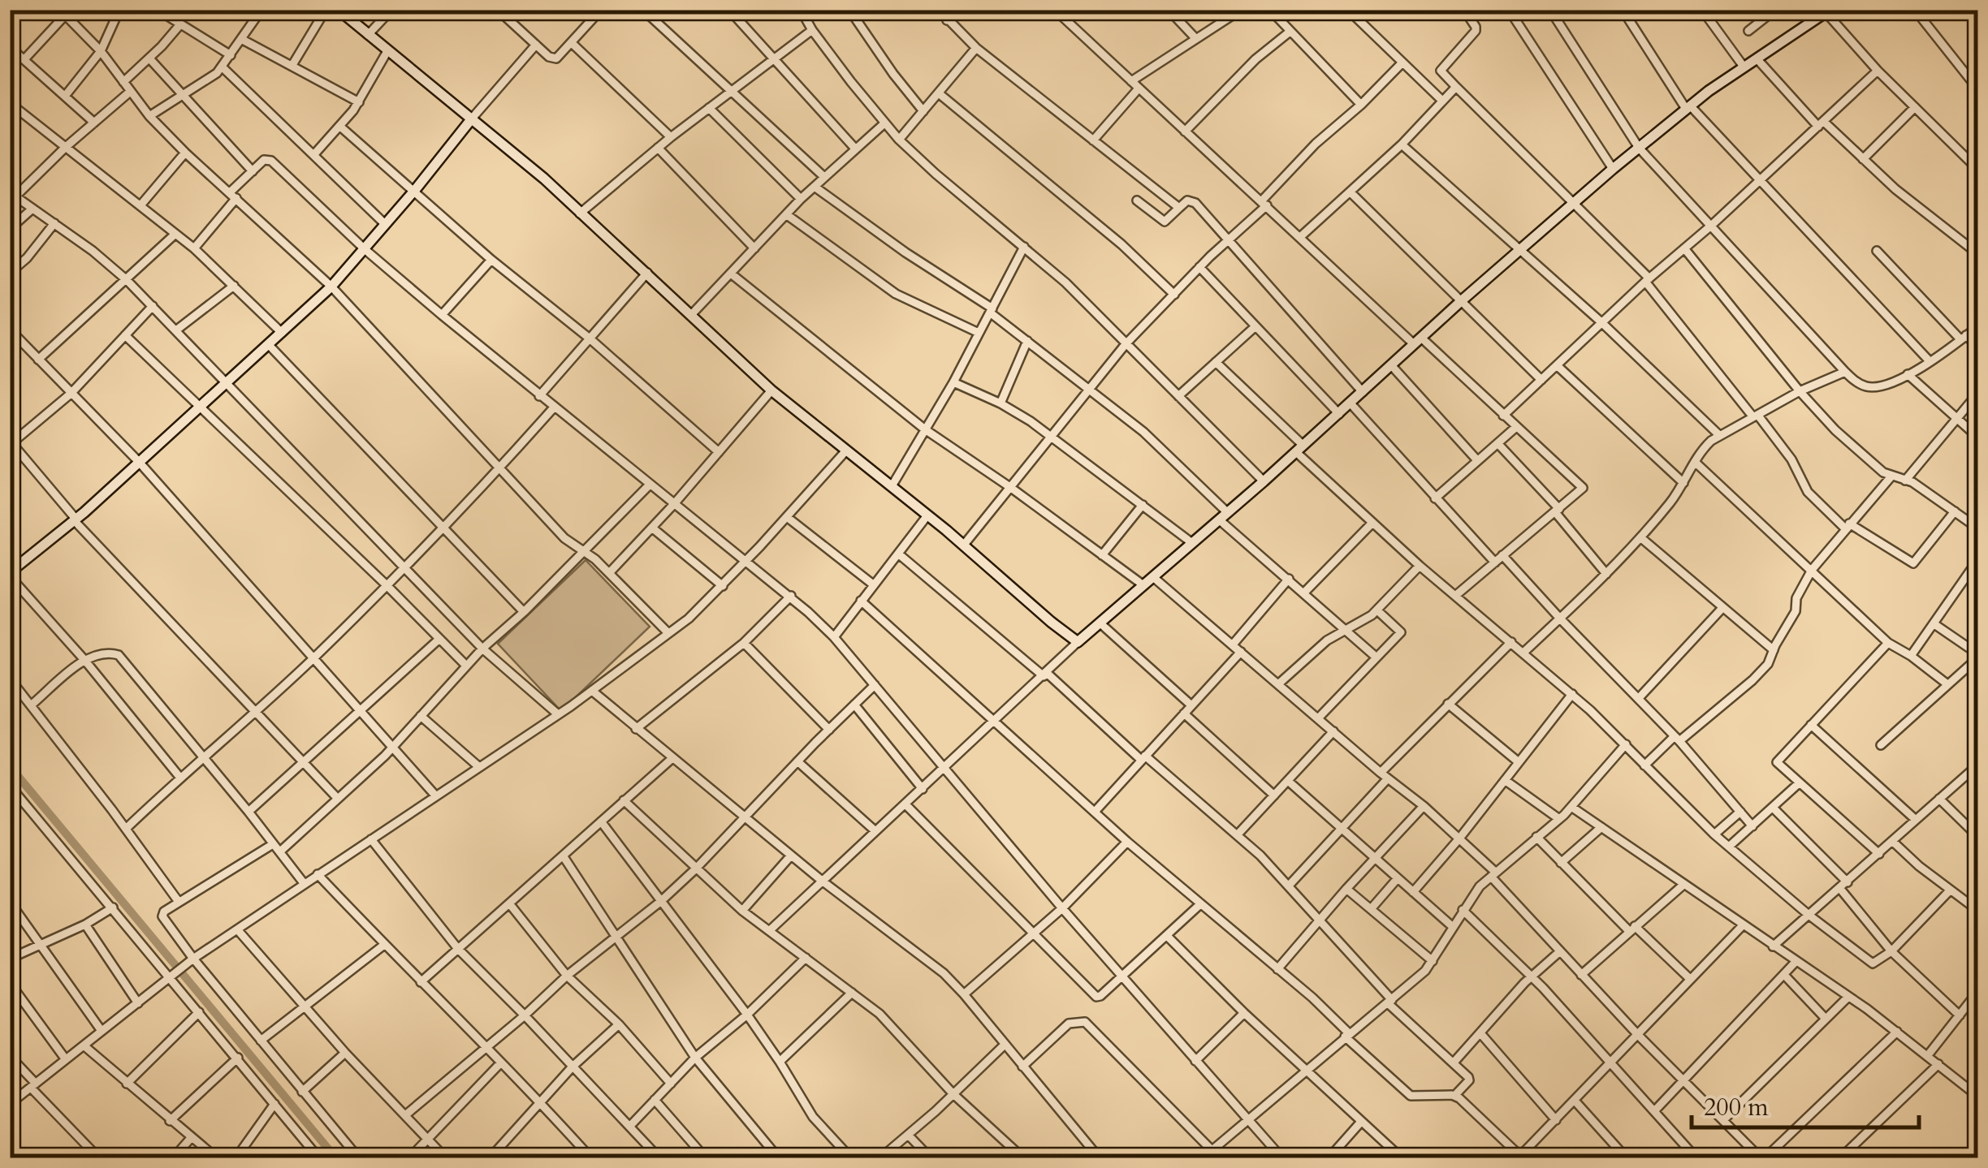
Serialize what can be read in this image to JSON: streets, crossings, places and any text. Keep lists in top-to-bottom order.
{
  "scale_bar": "200 m"
}
